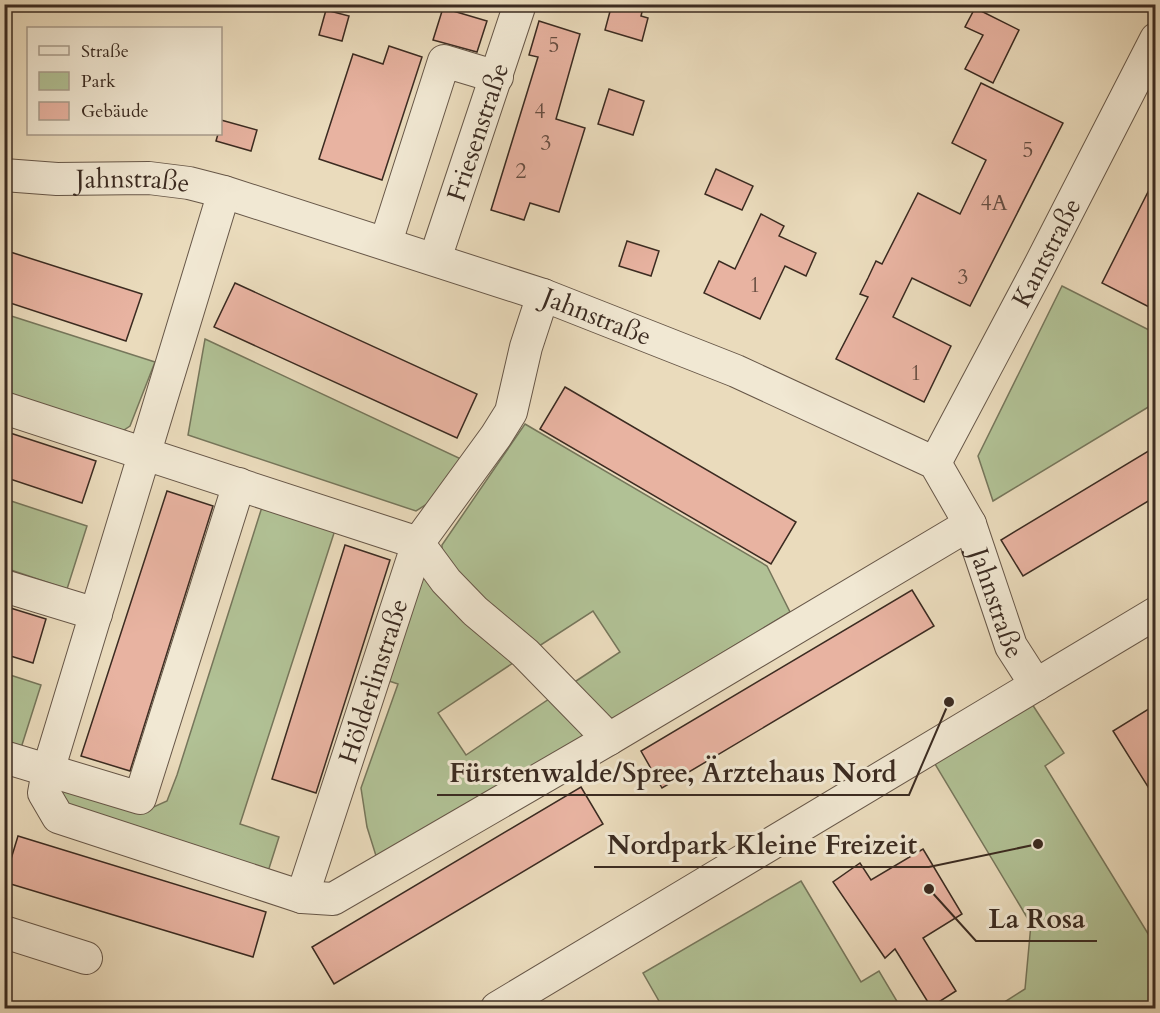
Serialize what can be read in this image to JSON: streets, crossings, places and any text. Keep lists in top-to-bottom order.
{
  "streets": {
    "street": [
      "Friesenstraße",
      "Jahnstraße",
      "Kantstraße",
      "Hölderlinstraße"
    ]
  },
  "crossings": [
    ["Friesenstraße", "Jahnstraße"],
    ["Jahnstraße", "Kantstraße"],
    ["Jahnstraße", "Hölderlinstraße"]
  ],
  "places": ["Fürstenwalde/Spree, Ärztehaus Nord", "Nordpark Kleine Freizeit", "La Rosa"],
  "house_numbers": [
    "5",
    "4",
    "3",
    "5",
    "2",
    "4A",
    "3",
    "1",
    "1"
  ],
  "legend": ["Straße", "Park", "Gebäude"]
}
